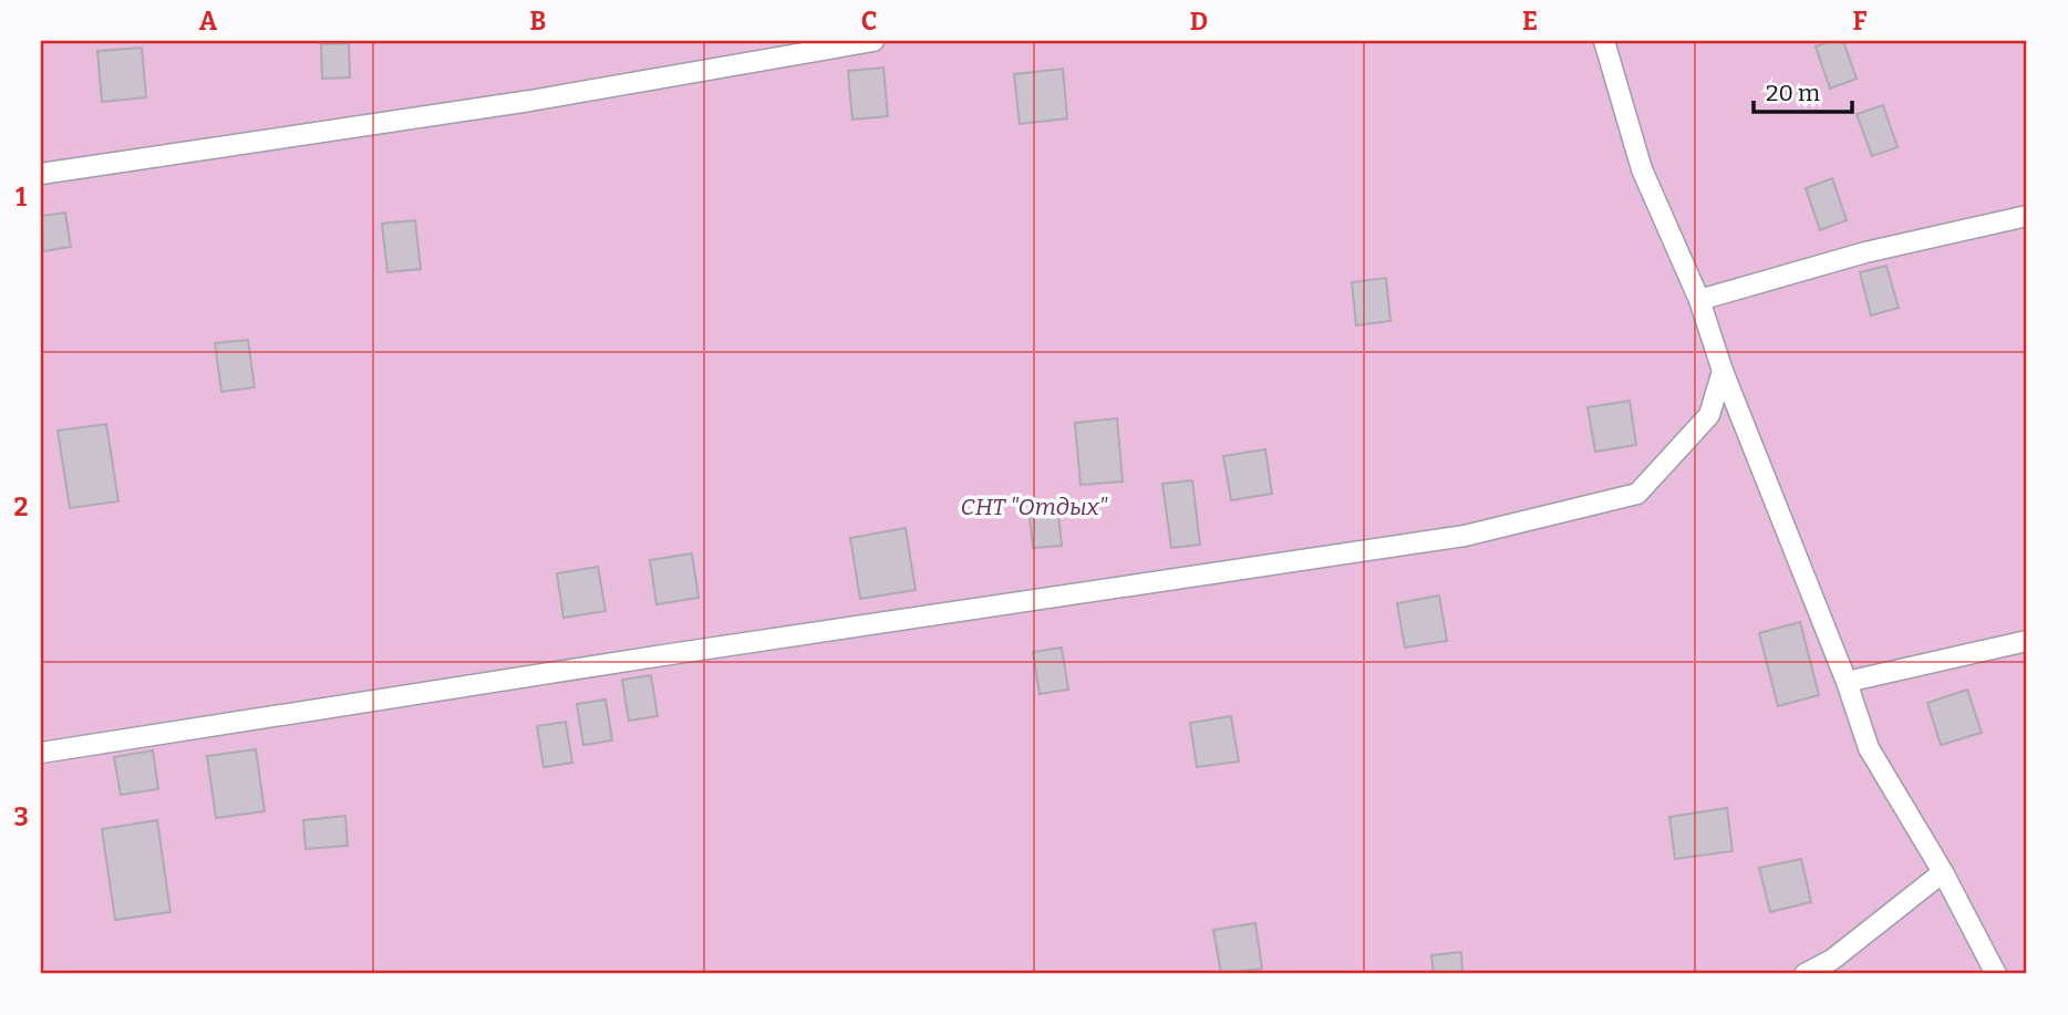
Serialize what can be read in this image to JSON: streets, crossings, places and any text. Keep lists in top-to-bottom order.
{
  "parks": ["СНТ \"Отдых\""],
  "scale_bar": "20 m",
  "grid": {
    "columns": [
      "A",
      "B",
      "C",
      "D",
      "E",
      "F"
    ],
    "rows": ["1", "2", "3"]
  }
}
